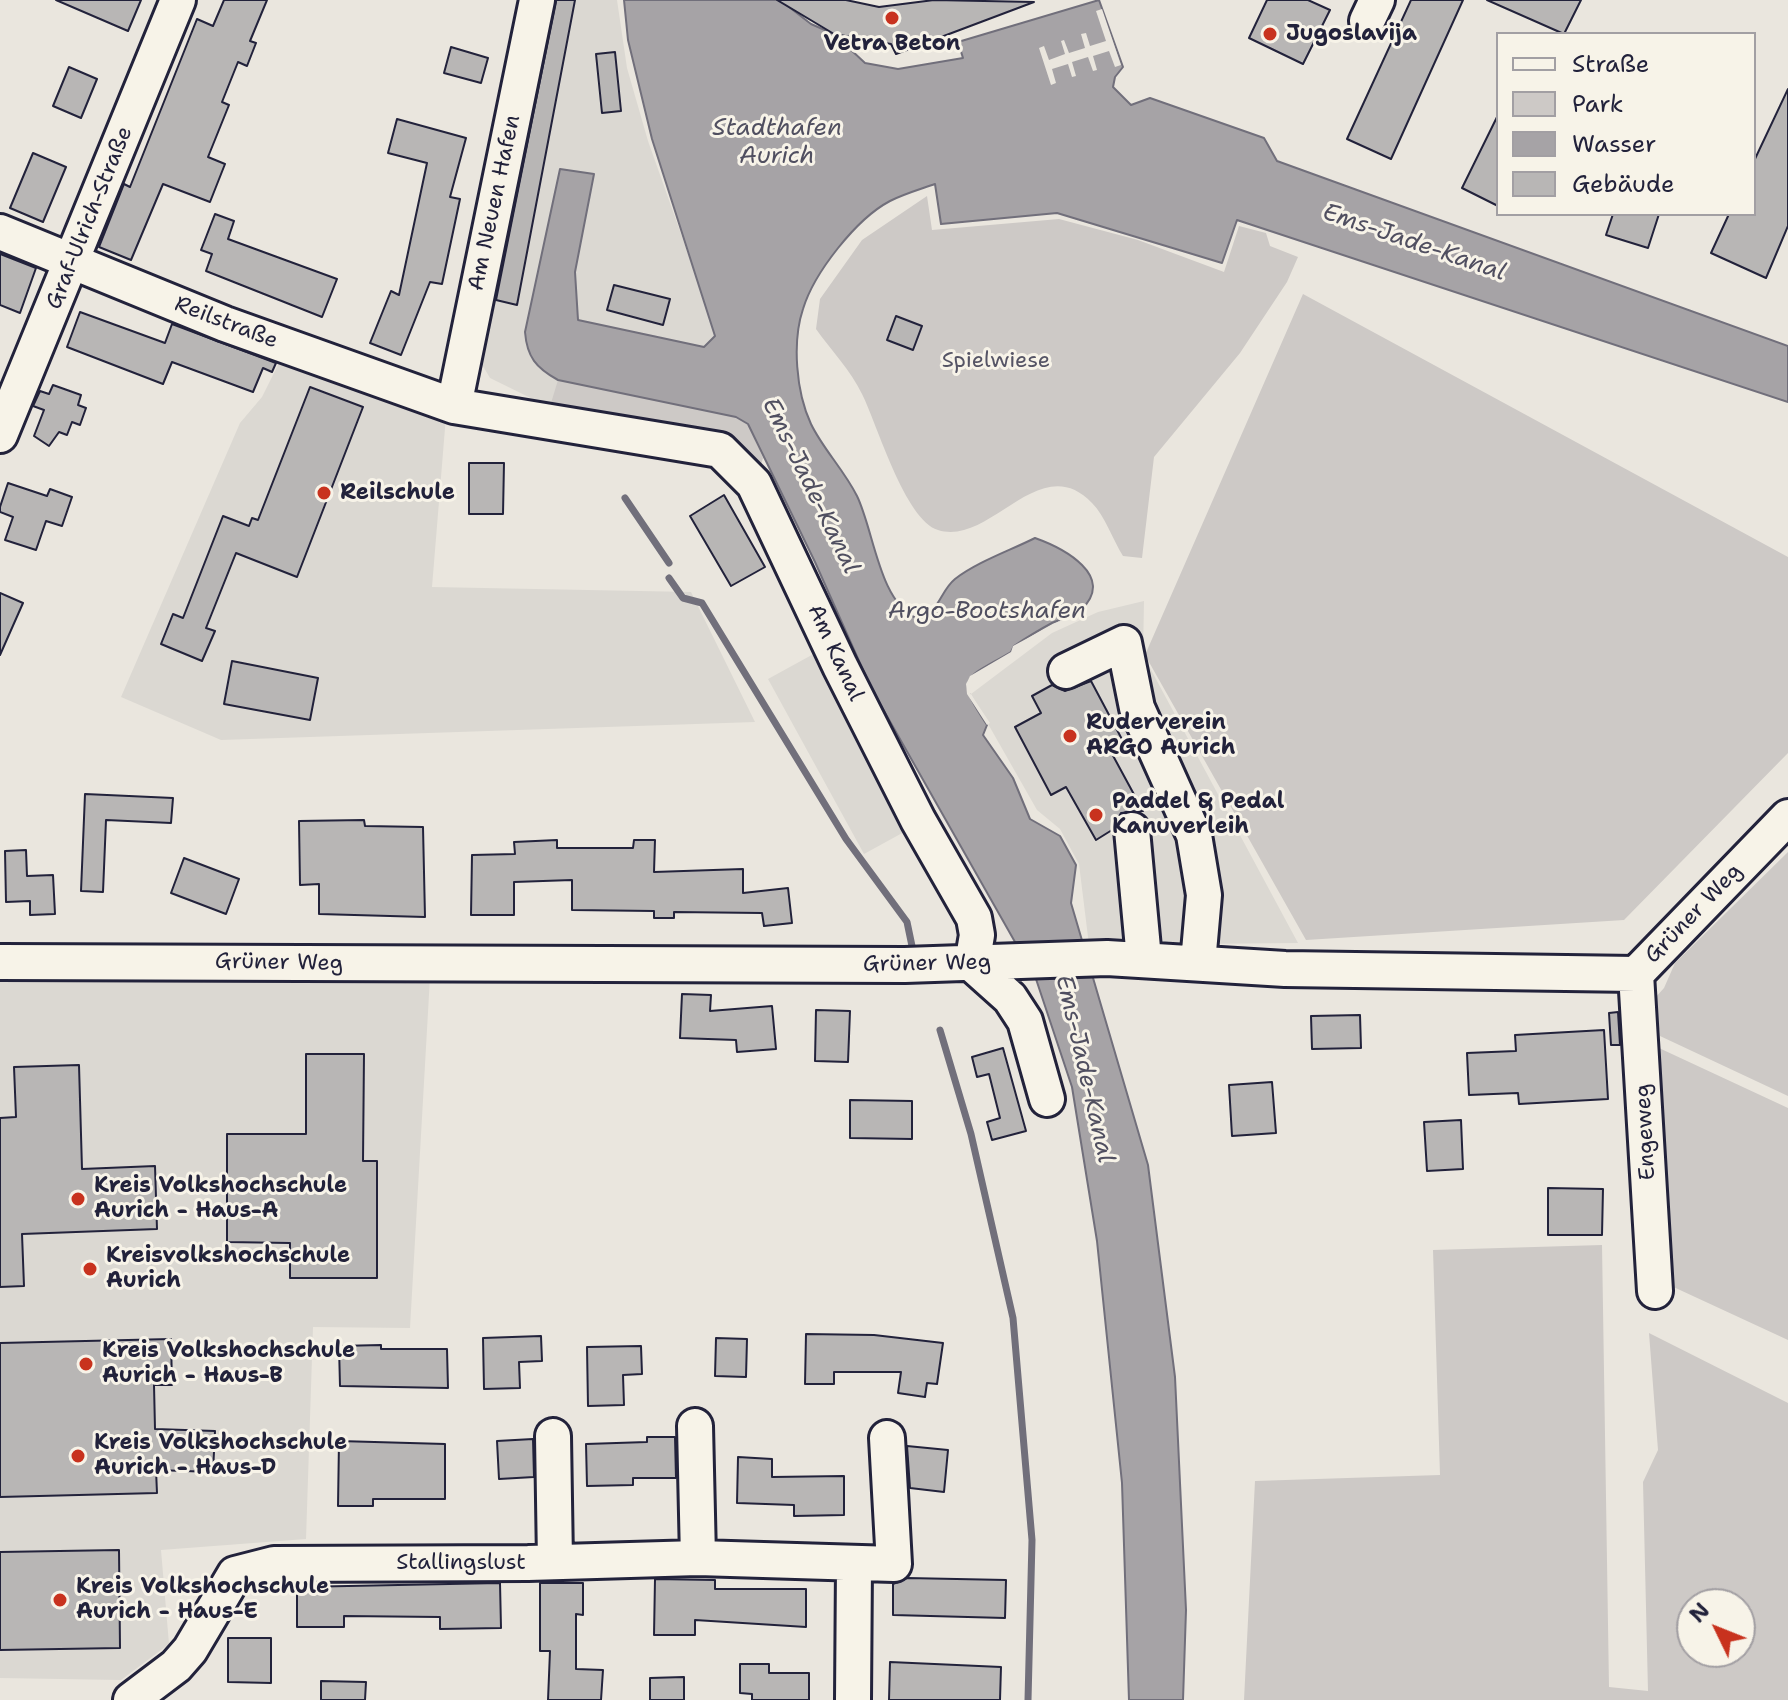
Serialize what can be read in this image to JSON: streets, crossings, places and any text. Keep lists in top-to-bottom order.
{
  "streets": {
    "street": [
      "Am Neuen Hafen",
      "Graf-Ulrich-Straße",
      "Reilstraße",
      "Am Kanal",
      "Grüner Weg",
      "Engeweg",
      "Stallingslust"
    ]
  },
  "crossings": [
    ["Am Neuen Hafen", "Reilstraße"],
    ["Am Neuen Hafen", "Am Kanal"],
    ["Graf-Ulrich-Straße", "Reilstraße"],
    ["Reilstraße", "Am Kanal"],
    ["Am Kanal", "Grüner Weg"],
    ["Grüner Weg", "Engeweg"]
  ],
  "water": ["Stadthafen Aurich", "Ems-Jade-Kanal", "Argo-Bootshafen"],
  "parks": ["Spielwiese"],
  "places": [
    "Vetra Beton",
    "Jugoslavija",
    "Reilschule",
    "Ruderverein ARGO Aurich",
    "Paddel & Pedal Kanuverleih",
    "Kreis Volkshochschule Aurich - Haus-A",
    "Kreisvolkshochschule Aurich",
    "Kreis Volkshochschule Aurich - Haus-B",
    "Kreis Volkshochschule Aurich - Haus-D",
    "Kreis Volkshochschule Aurich - Haus-E"
  ],
  "legend": [
    "Straße",
    "Park",
    "Wasser",
    "Gebäude"
  ],
  "north": "top left"
}
